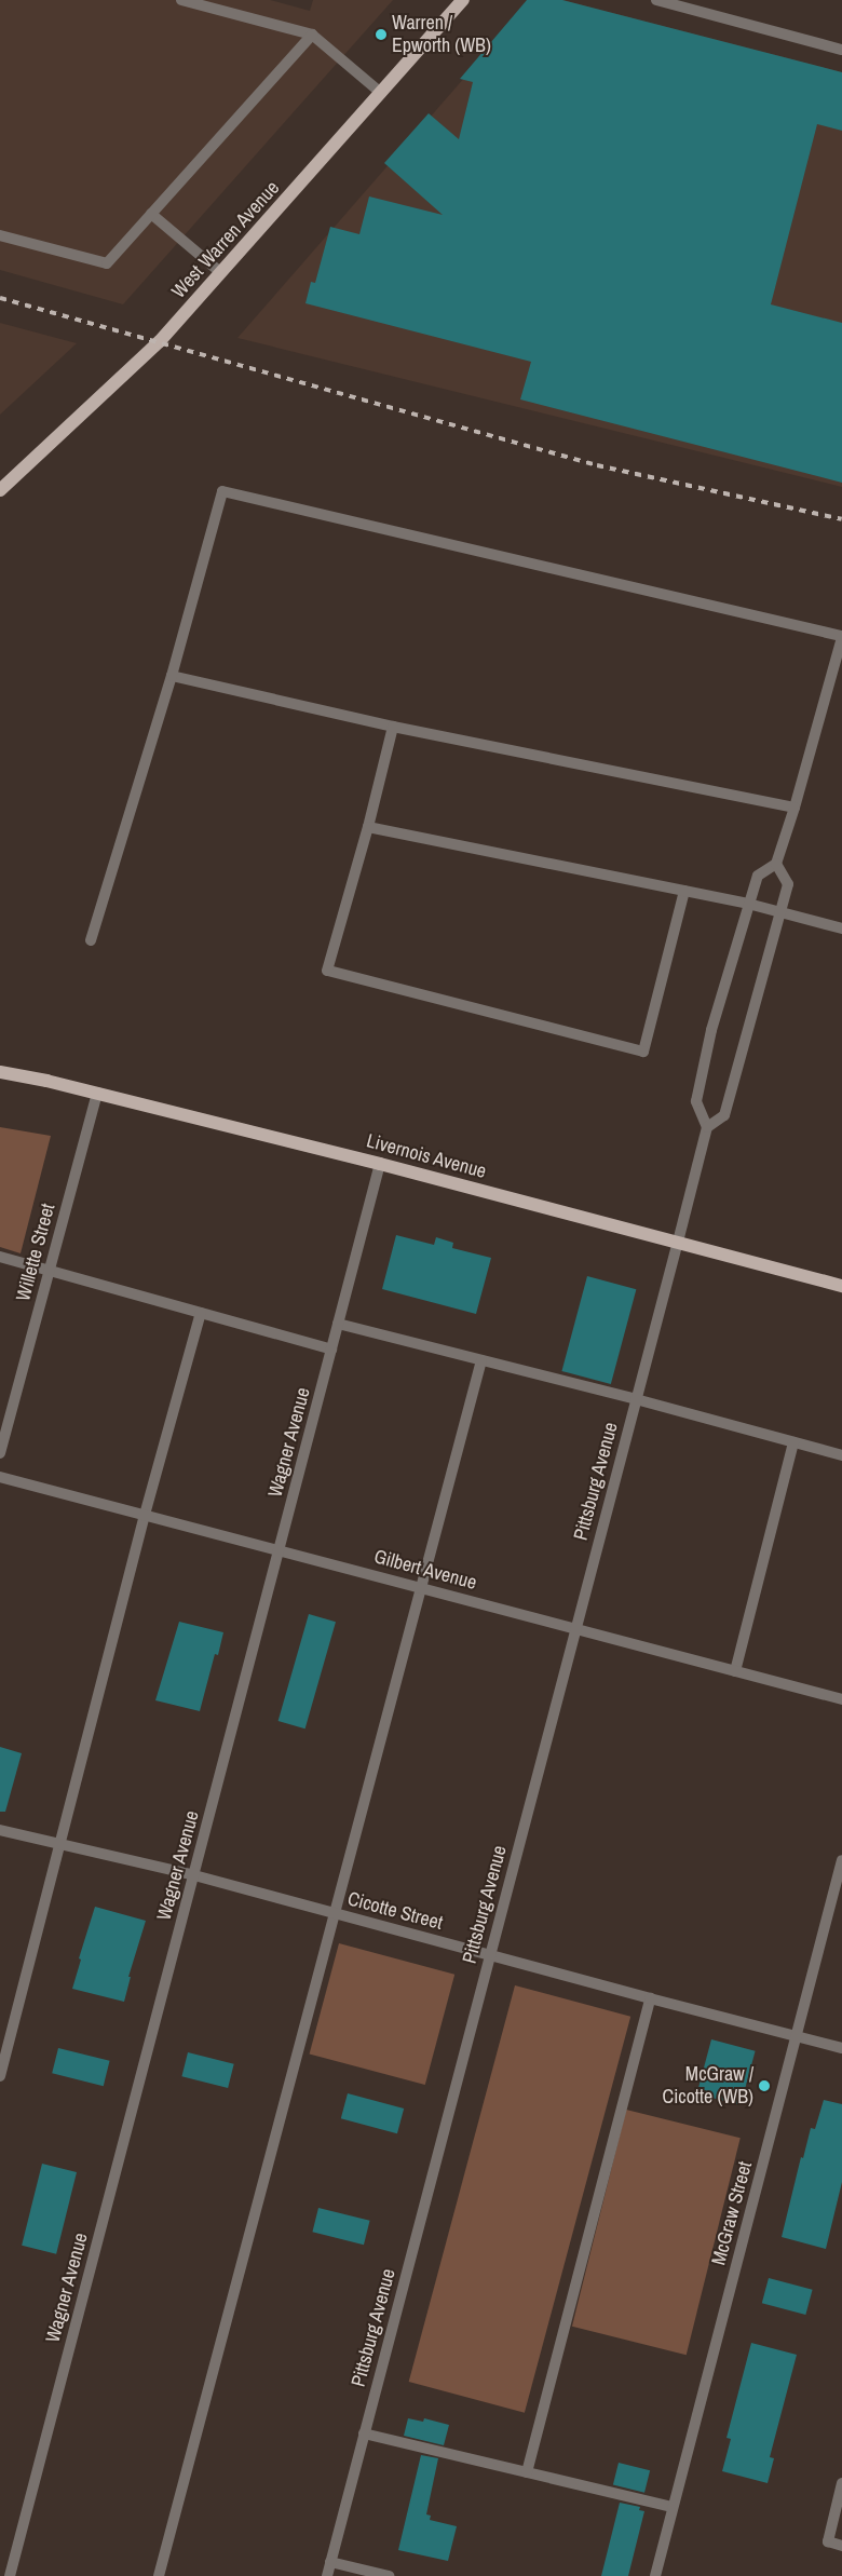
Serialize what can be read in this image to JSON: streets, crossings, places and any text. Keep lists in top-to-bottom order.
{
  "streets": {
    "main road": ["West Warren Avenue", "Livernois Avenue"],
    "street": [
      "Willette Street",
      "Wagner Avenue",
      "Pittsburg Avenue",
      "Gilbert Avenue",
      "Cicotte Street",
      "McGraw Street"
    ]
  },
  "crossings": [
    ["Livernois Avenue", "Willette Street"],
    ["Livernois Avenue", "Wagner Avenue"],
    ["Livernois Avenue", "Pittsburg Avenue"],
    ["Wagner Avenue", "Gilbert Avenue"],
    ["Wagner Avenue", "Cicotte Street"],
    ["Pittsburg Avenue", "Gilbert Avenue"],
    ["Pittsburg Avenue", "Cicotte Street"],
    ["Cicotte Street", "McGraw Street"]
  ],
  "places": ["Warren / Epworth (WB)", "McGraw / Cicotte (WB)"]
}
